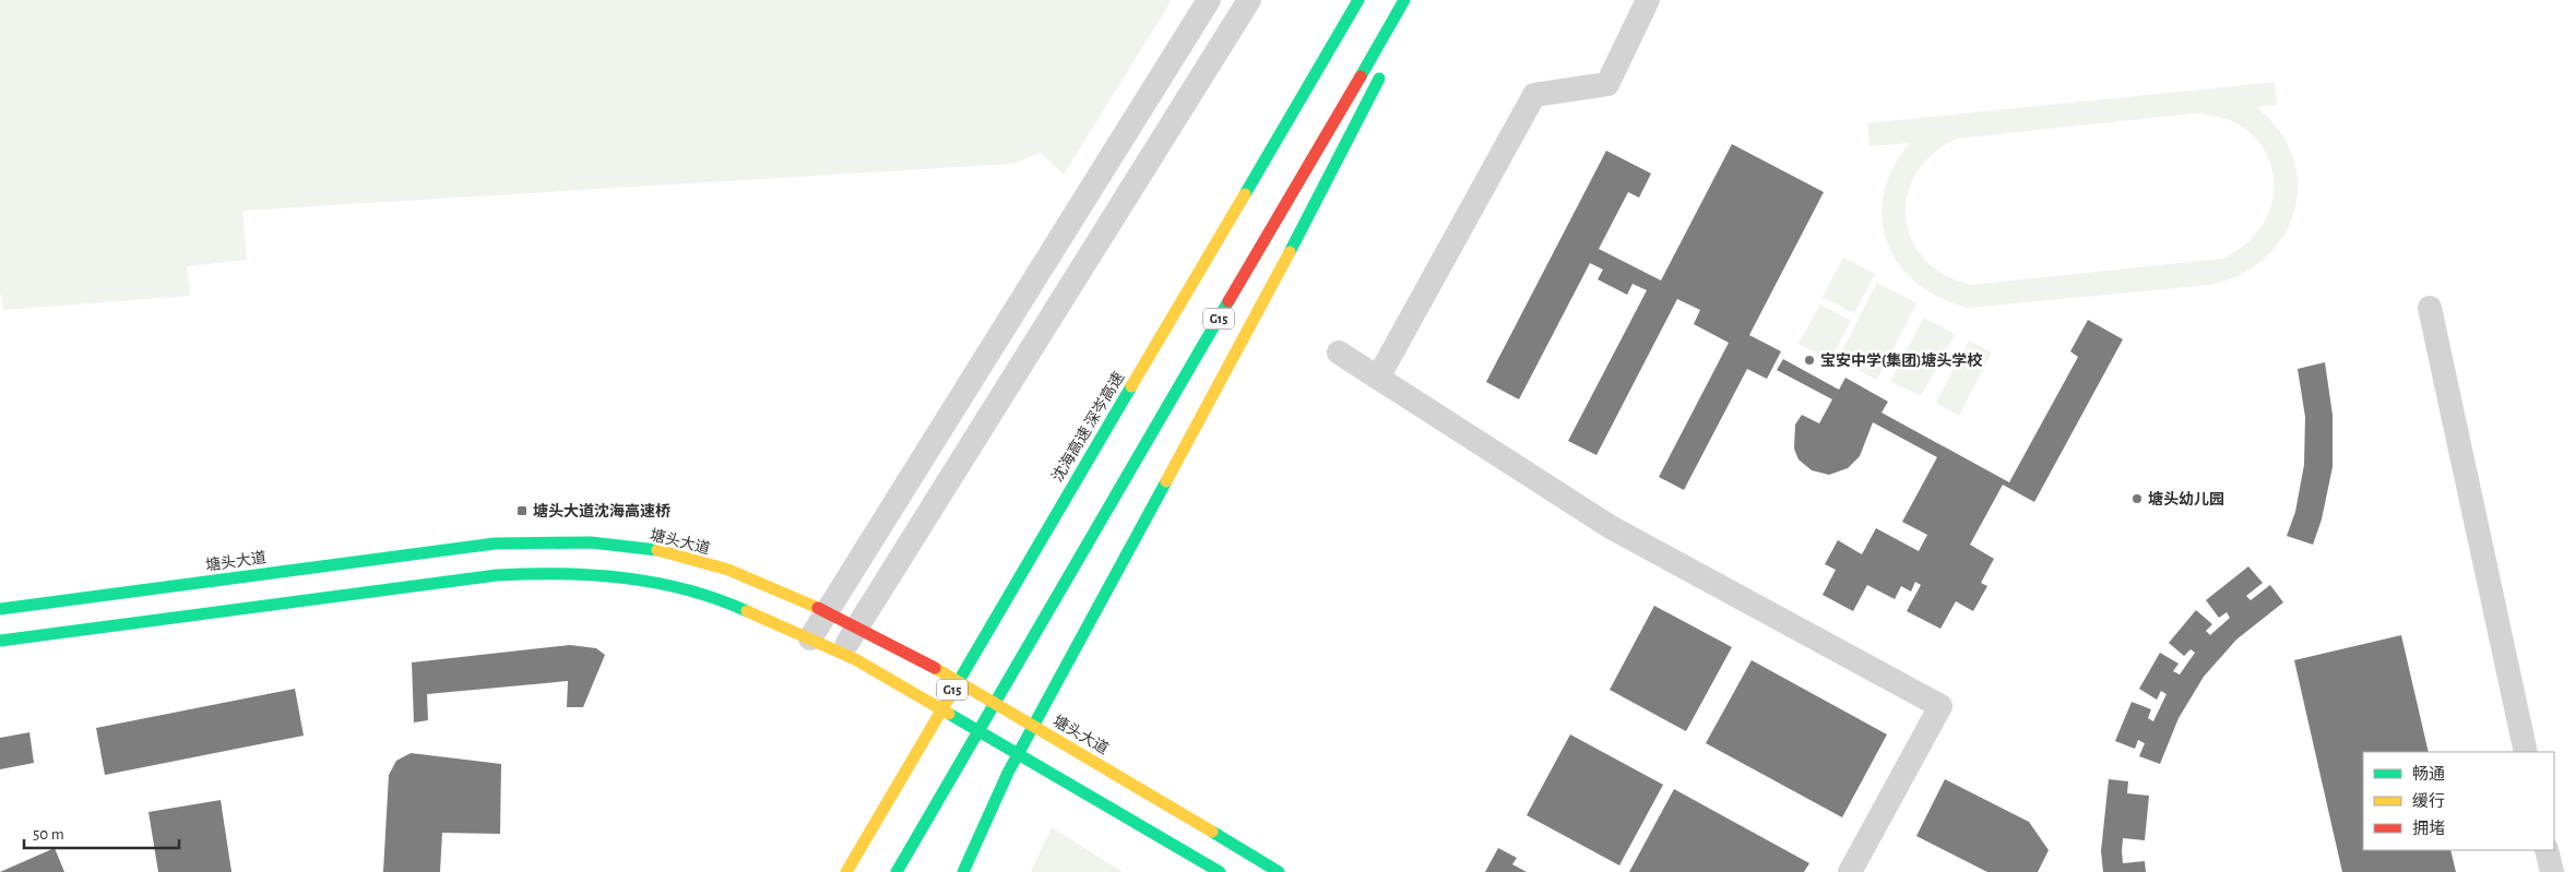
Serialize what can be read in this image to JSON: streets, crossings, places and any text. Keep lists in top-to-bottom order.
{
  "streets": {
    "main road": ["G15", "沈海高速 深岑高速", "塘头大道"]
  },
  "places": {
    "other": ["宝安中学(集团)塘头学校", "塘头幼儿园"],
    "transit": ["塘头大道沈海高速桥"]
  },
  "legend": ["畅通", "缓行", "拥堵"],
  "scale_bar": "50 m"
}
